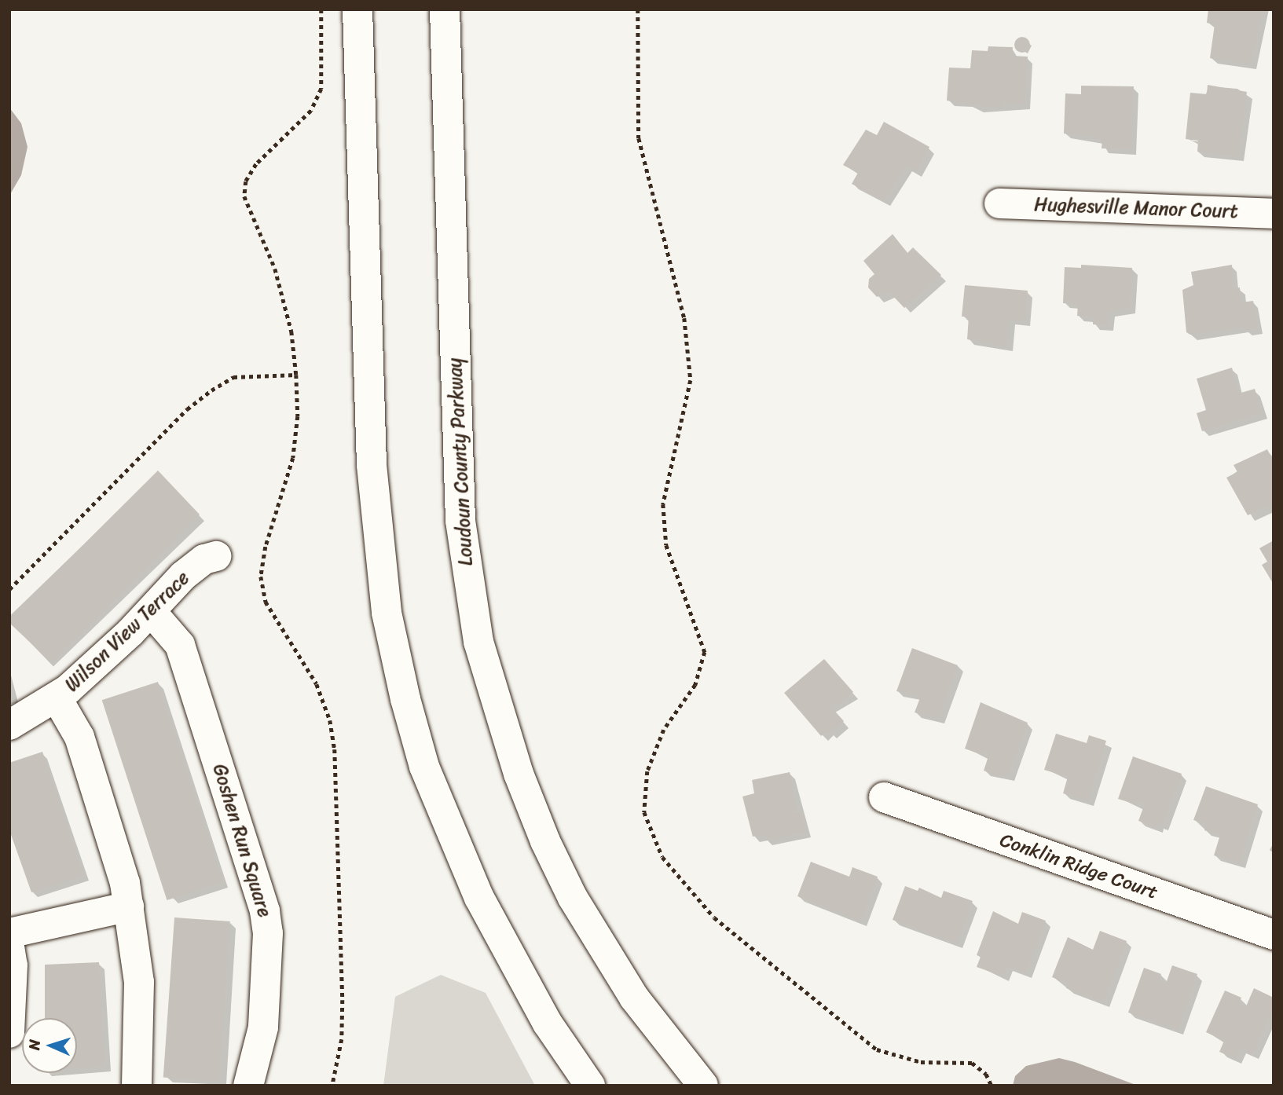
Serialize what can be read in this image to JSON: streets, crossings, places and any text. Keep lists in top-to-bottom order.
{
  "streets": {
    "main road": [
      "Hughesville Manor Court",
      "Loudoun County Parkway",
      "Wilson View Terrace",
      "Goshen Run Square",
      "Conklin Ridge Court"
    ]
  },
  "crossings": [
    ["Wilson View Terrace", "Goshen Run Square"]
  ],
  "north": "left"
}
